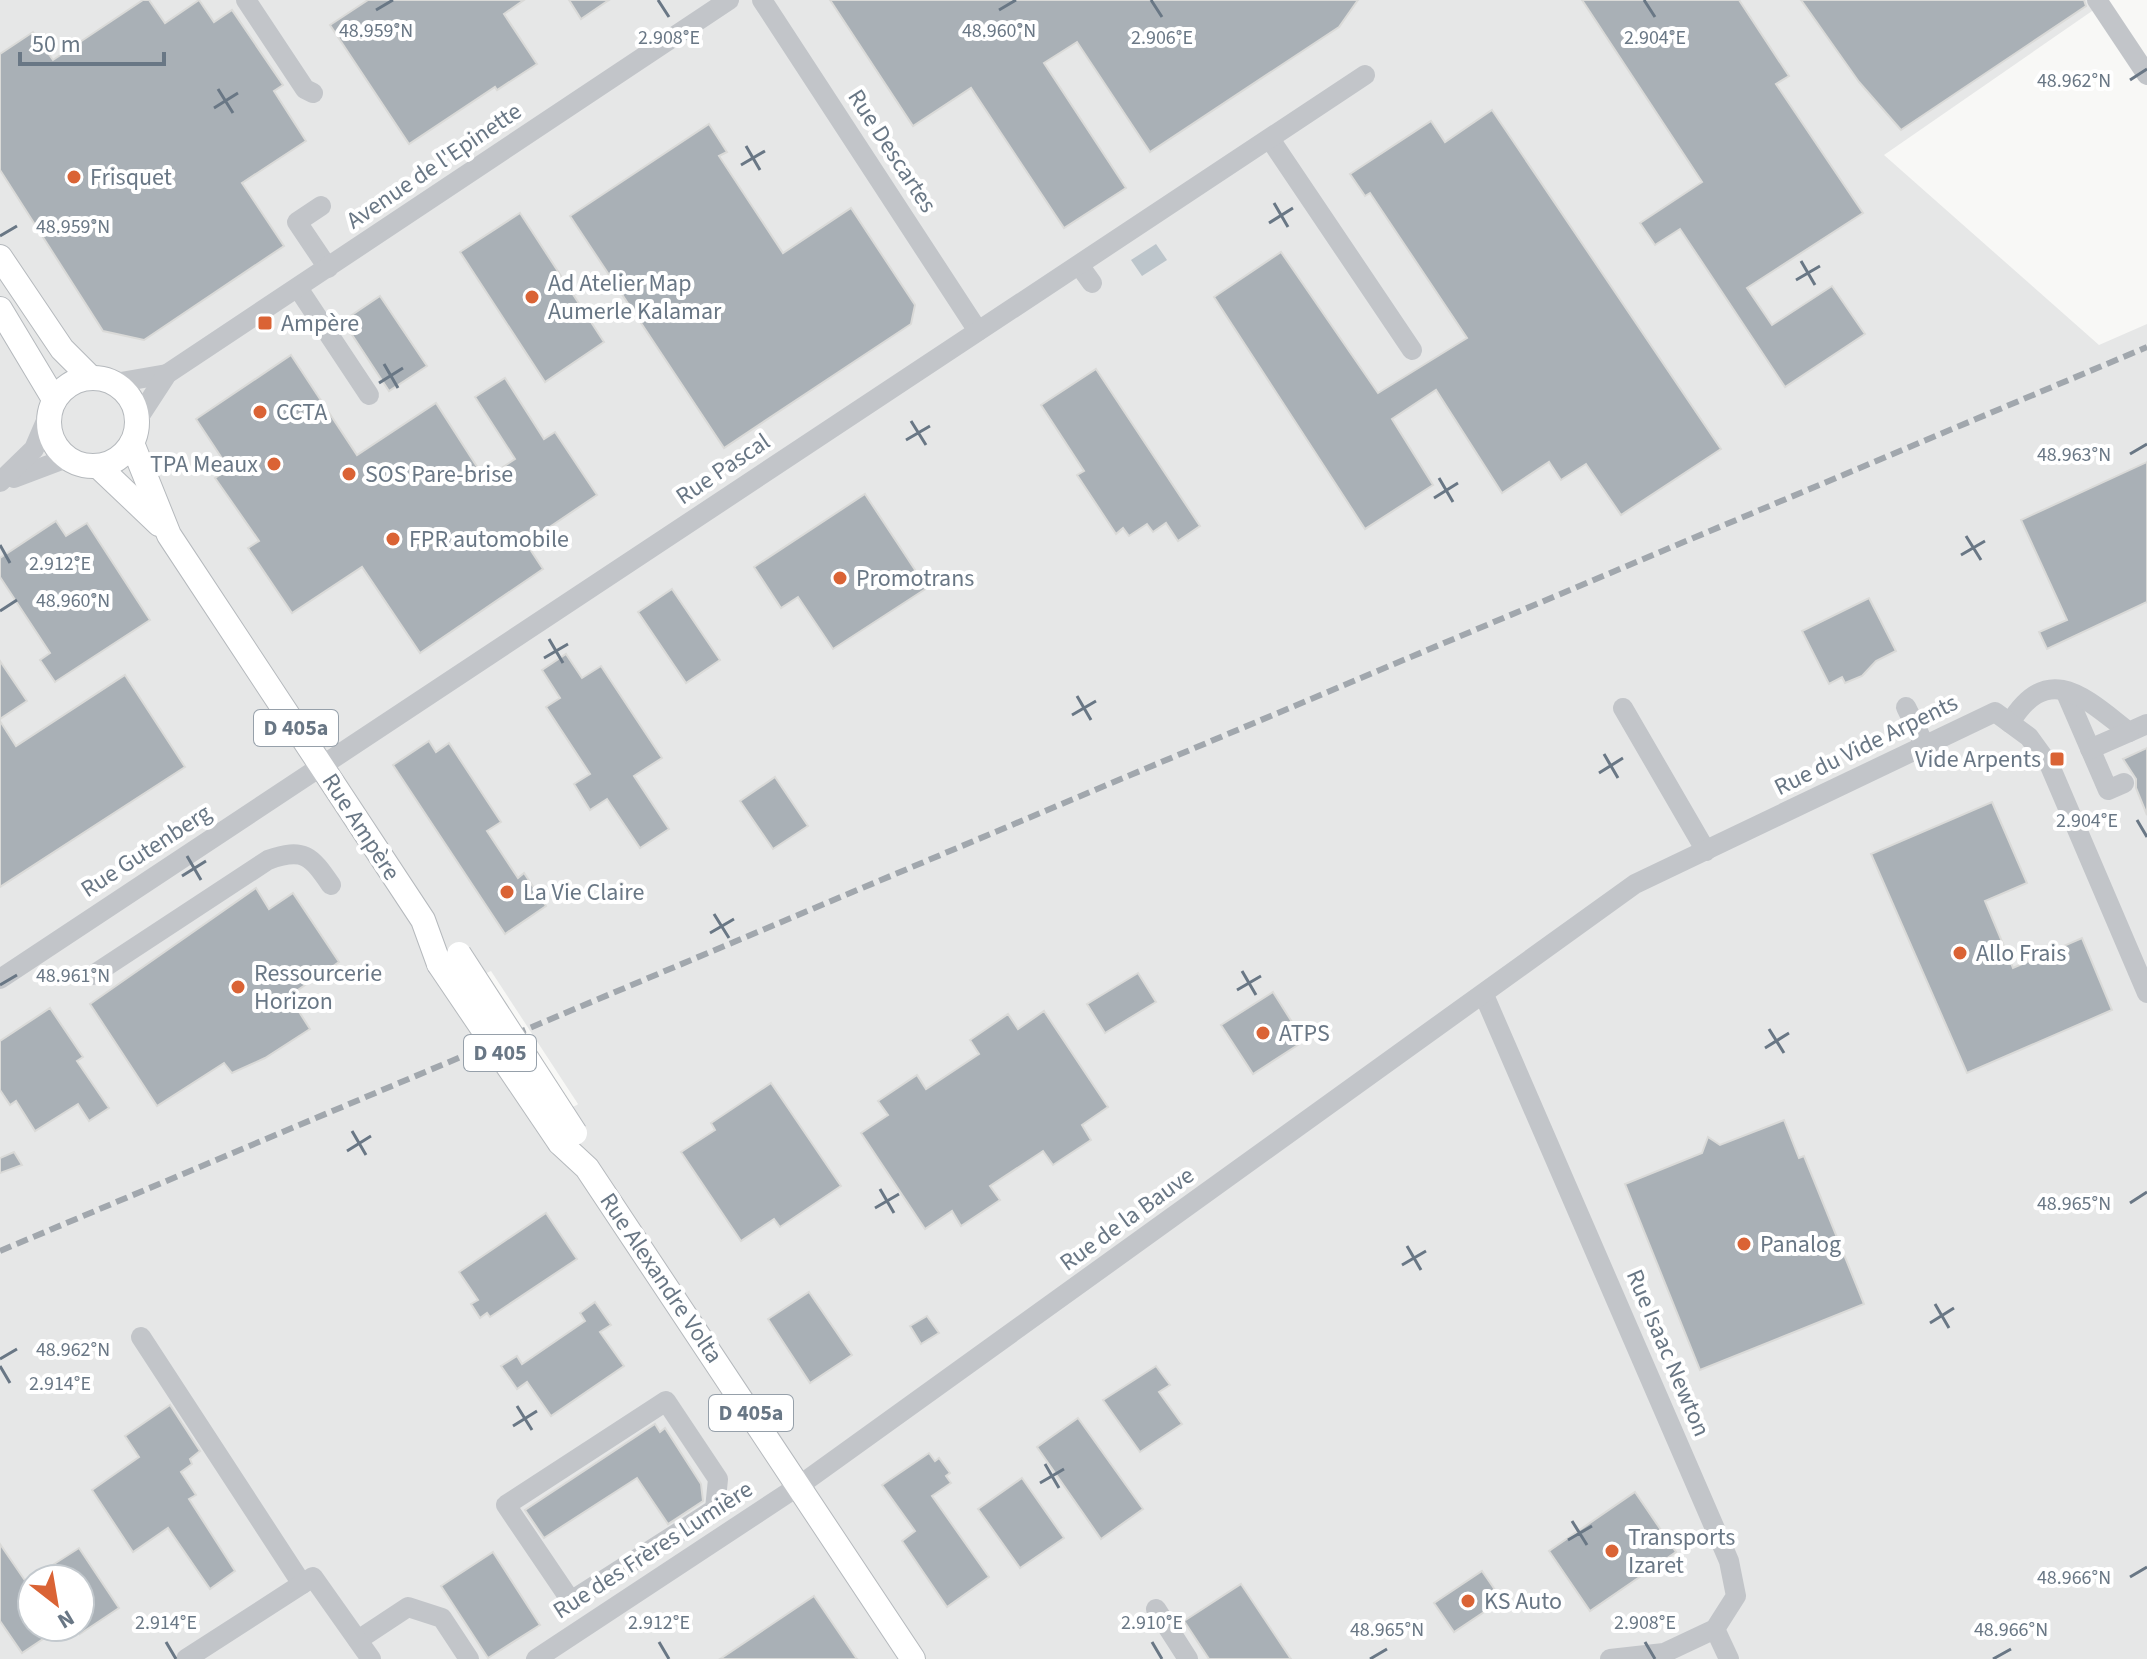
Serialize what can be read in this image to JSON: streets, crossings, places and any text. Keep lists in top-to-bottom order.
{
  "streets": {
    "main road": [
      "D 405a",
      "Rue Ampère",
      "D 405",
      "Rue Alexandre Volta"
    ],
    "street": [
      "Rue Descartes",
      "Avenue de l'Epinette",
      "Rue Pascal",
      "Rue du Vide Arpents",
      "Rue Gutenberg",
      "Rue de la Bauve",
      "Rue Isaac Newton",
      "Rue des Frères Lumière"
    ]
  },
  "crossings": [
    ["Rue Descartes", "Rue Pascal"],
    ["Avenue de l'Epinette", "Rue Ampère"],
    ["Rue Pascal", "Rue Ampère"],
    ["Rue Pascal", "Rue Gutenberg"],
    ["Rue du Vide Arpents", "Rue de la Bauve"],
    ["Rue du Vide Arpents", "Rue Isaac Newton"],
    ["Rue Ampère", "Rue Gutenberg"],
    ["Rue Ampère", "D 405"],
    ["D 405", "Rue Alexandre Volta"],
    ["Rue de la Bauve", "Rue Alexandre Volta"],
    ["Rue de la Bauve", "Rue Isaac Newton"],
    ["Rue de la Bauve", "Rue des Frères Lumière"],
    ["Rue Alexandre Volta", "Rue des Frères Lumière"]
  ],
  "places": {
    "other": [
      "Frisquet",
      "Ad Atelier Map Aumerle Kalamar",
      "CCTA",
      "TPA Meaux",
      "SOS Pare-brise",
      "FPR automobile",
      "Promotrans",
      "La Vie Claire",
      "Allo Frais",
      "Ressourcerie Horizon",
      "ATPS",
      "Panalog",
      "Transports Izaret",
      "KS Auto"
    ],
    "transit": ["Ampère", "Vide Arpents"]
  },
  "scale_bar": "50 m",
  "north": "bottom right",
  "coordinates": [
    "48.959°N",
    "48.960°N",
    "2.908°E",
    "2.906°E",
    "2.904°E",
    "48.962°N",
    "48.963°N",
    "2.912°E",
    "48.961°N",
    "48.965°N",
    "2.914°E",
    "48.966°N",
    "2.910°E"
  ]
}
